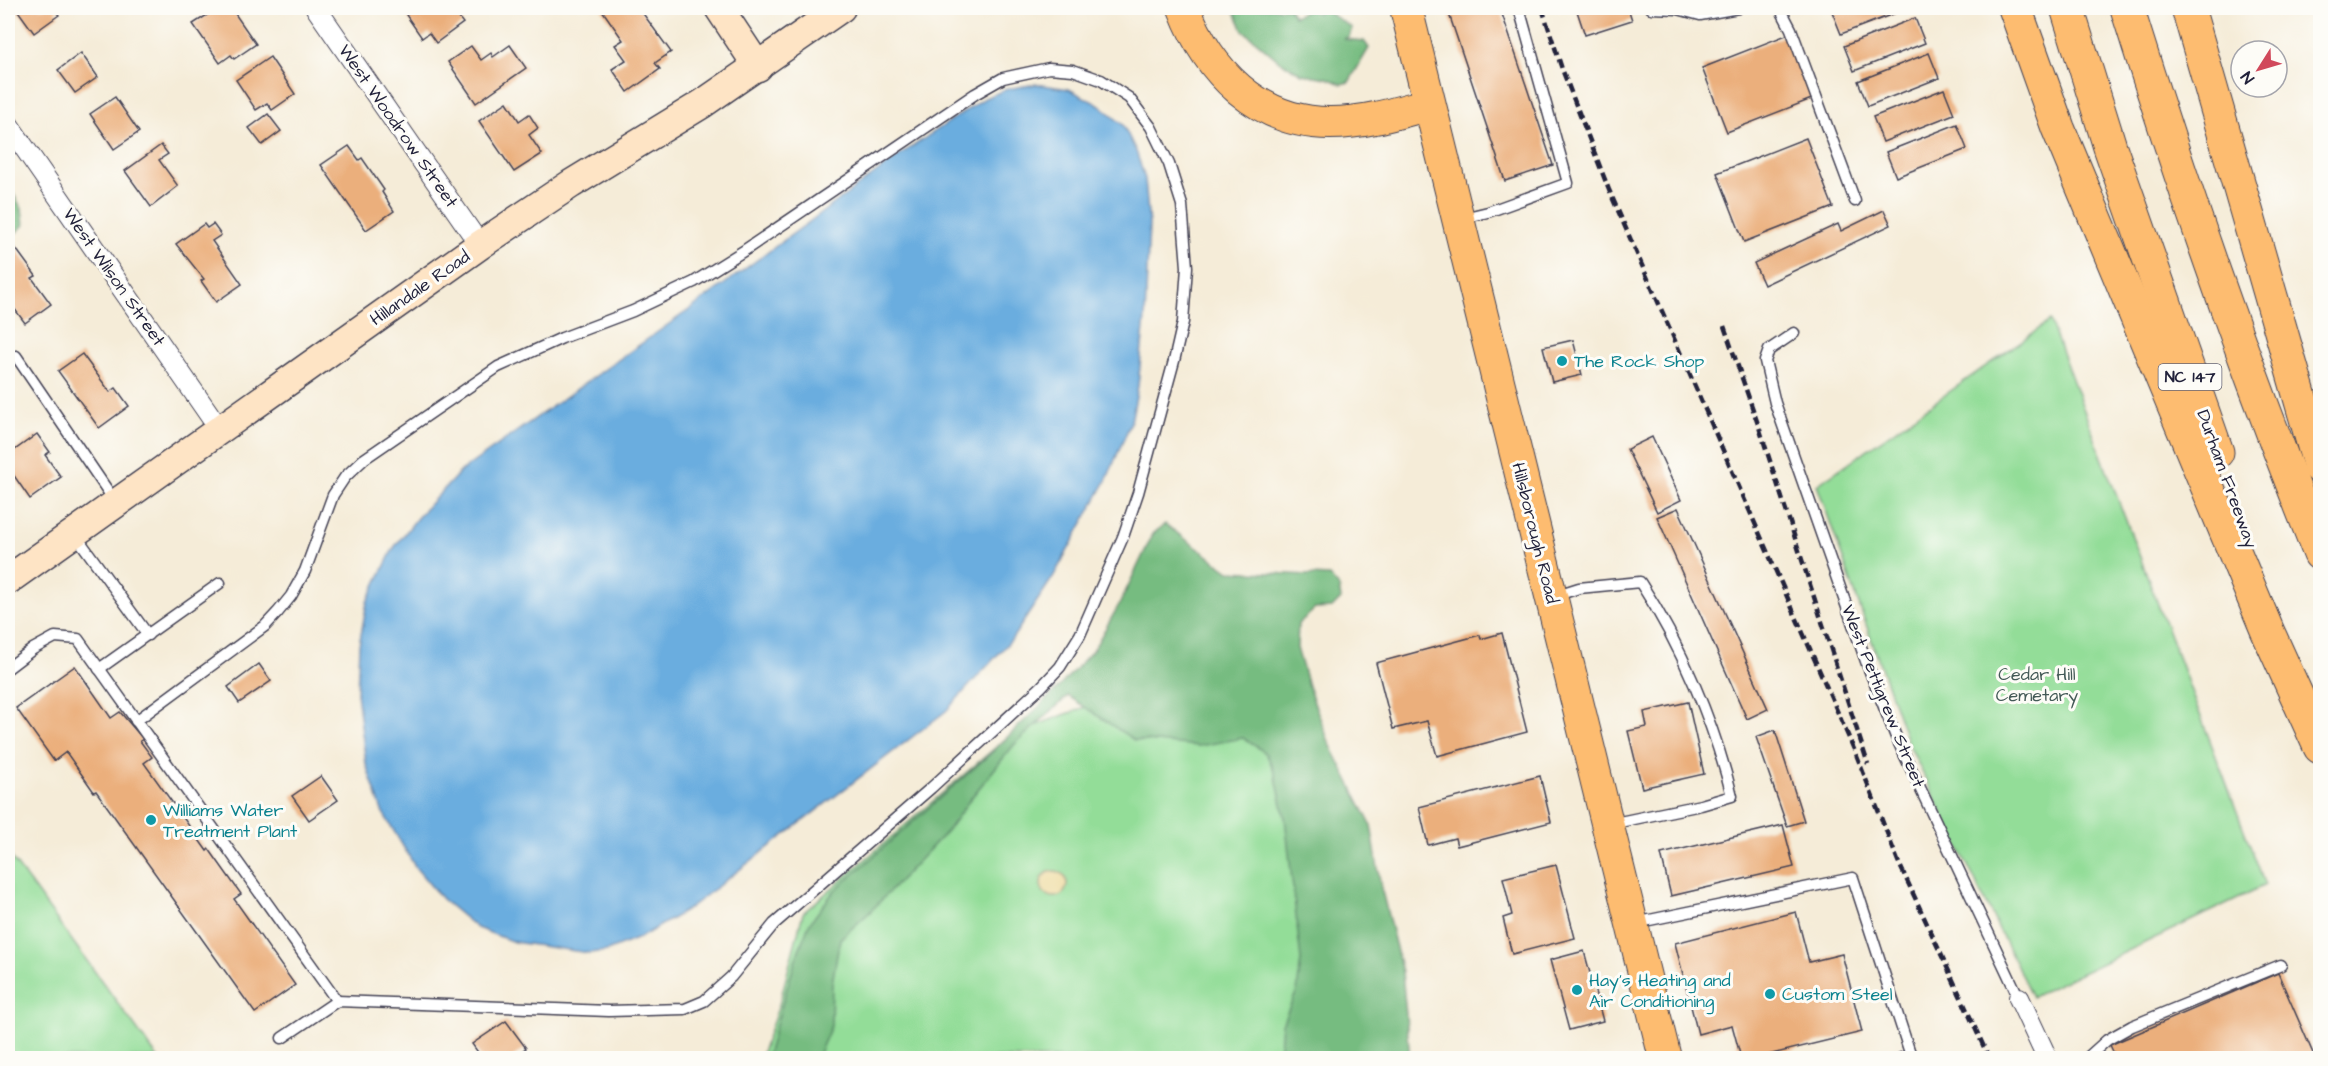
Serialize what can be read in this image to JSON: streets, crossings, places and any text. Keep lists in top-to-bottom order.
{
  "streets": {
    "highway": ["NC 147", "Durham Freeway"],
    "main road": ["Hillandale Road", "Hillsborough Road"],
    "street": ["West Woodrow Street", "West Wilson Street", "West Pettigrew Street"]
  },
  "crossings": [
    ["West Woodrow Street", "Hillandale Road"],
    ["West Wilson Street", "Hillandale Road"]
  ],
  "parks": ["Cedar Hill Cemetary"],
  "places": [
    "The Rock Shop",
    "Williams Water Treatment Plant",
    "Hay’s Heating and Air Conditioning",
    "Custom Steel"
  ],
  "north": "bottom left"
}
